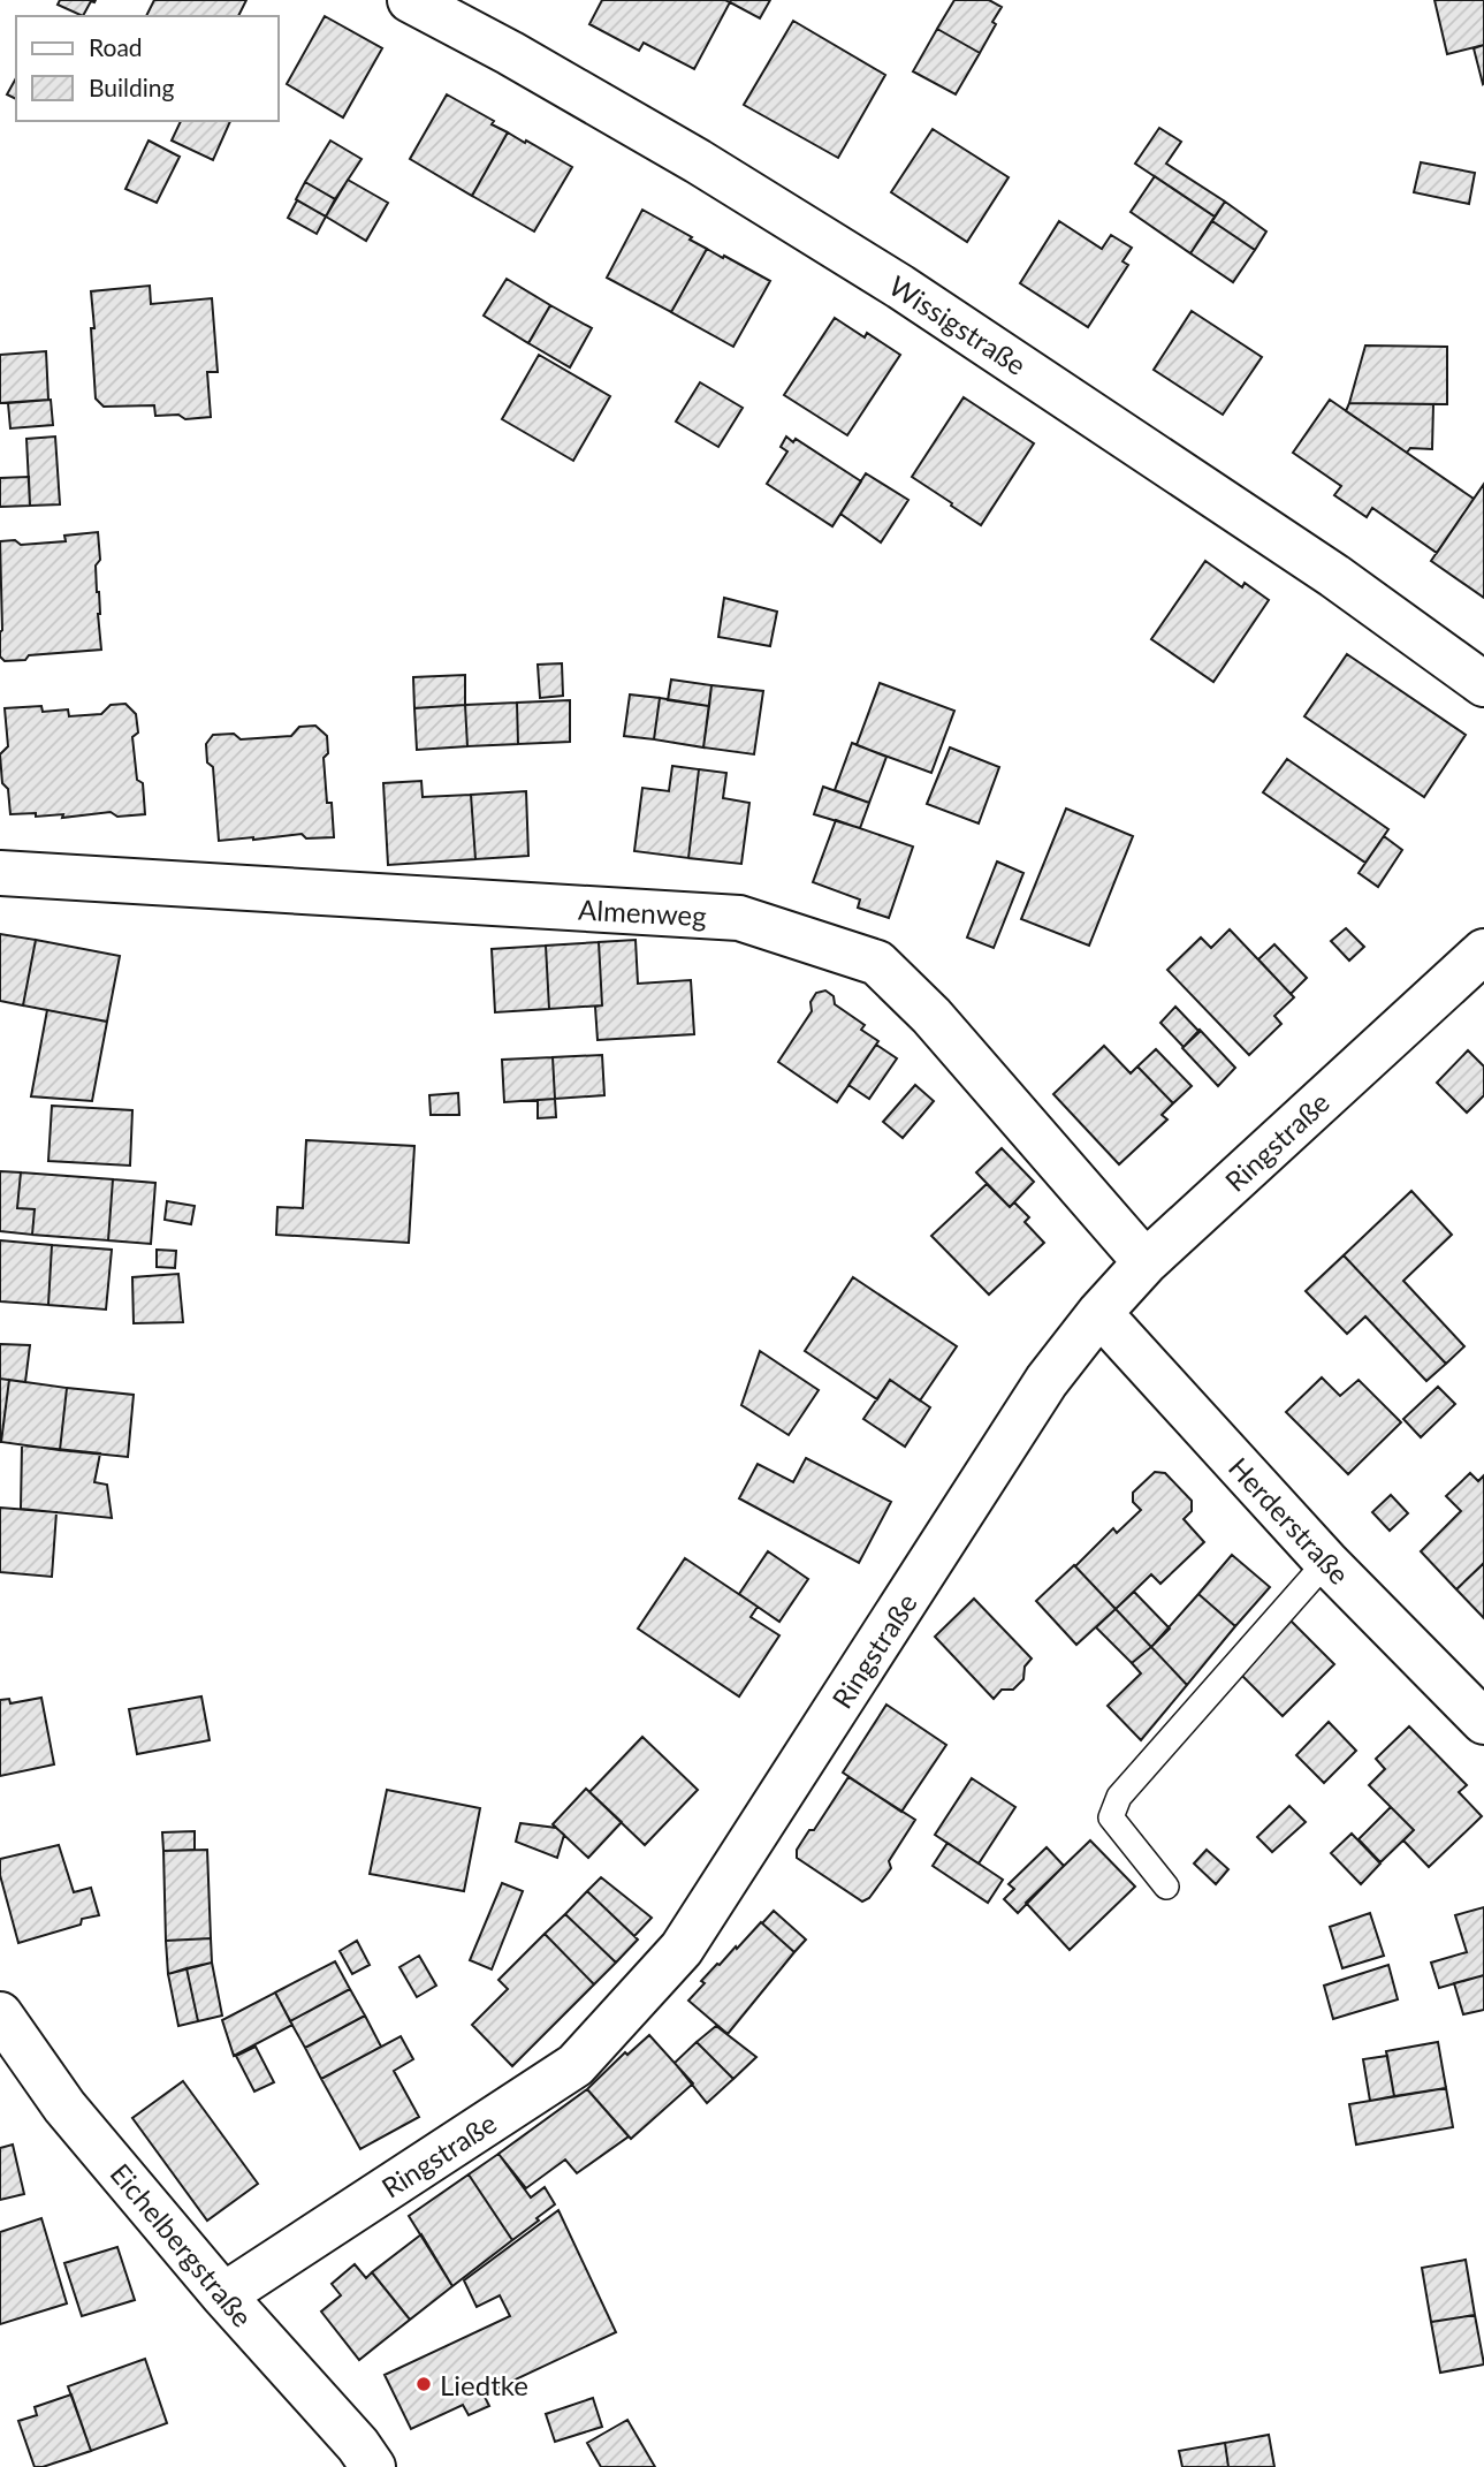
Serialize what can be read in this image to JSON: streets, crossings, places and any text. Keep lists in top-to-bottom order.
{
  "streets": {
    "street": [
      "Wissigstraße",
      "Almenweg",
      "Ringstraße",
      "Herderstraße",
      "Eichelbergstraße"
    ]
  },
  "crossings": [
    ["Almenweg", "Ringstraße"],
    ["Ringstraße", "Herderstraße"],
    ["Ringstraße", "Eichelbergstraße"]
  ],
  "places": ["Liedtke"],
  "legend": ["Road", "Building"]
}
